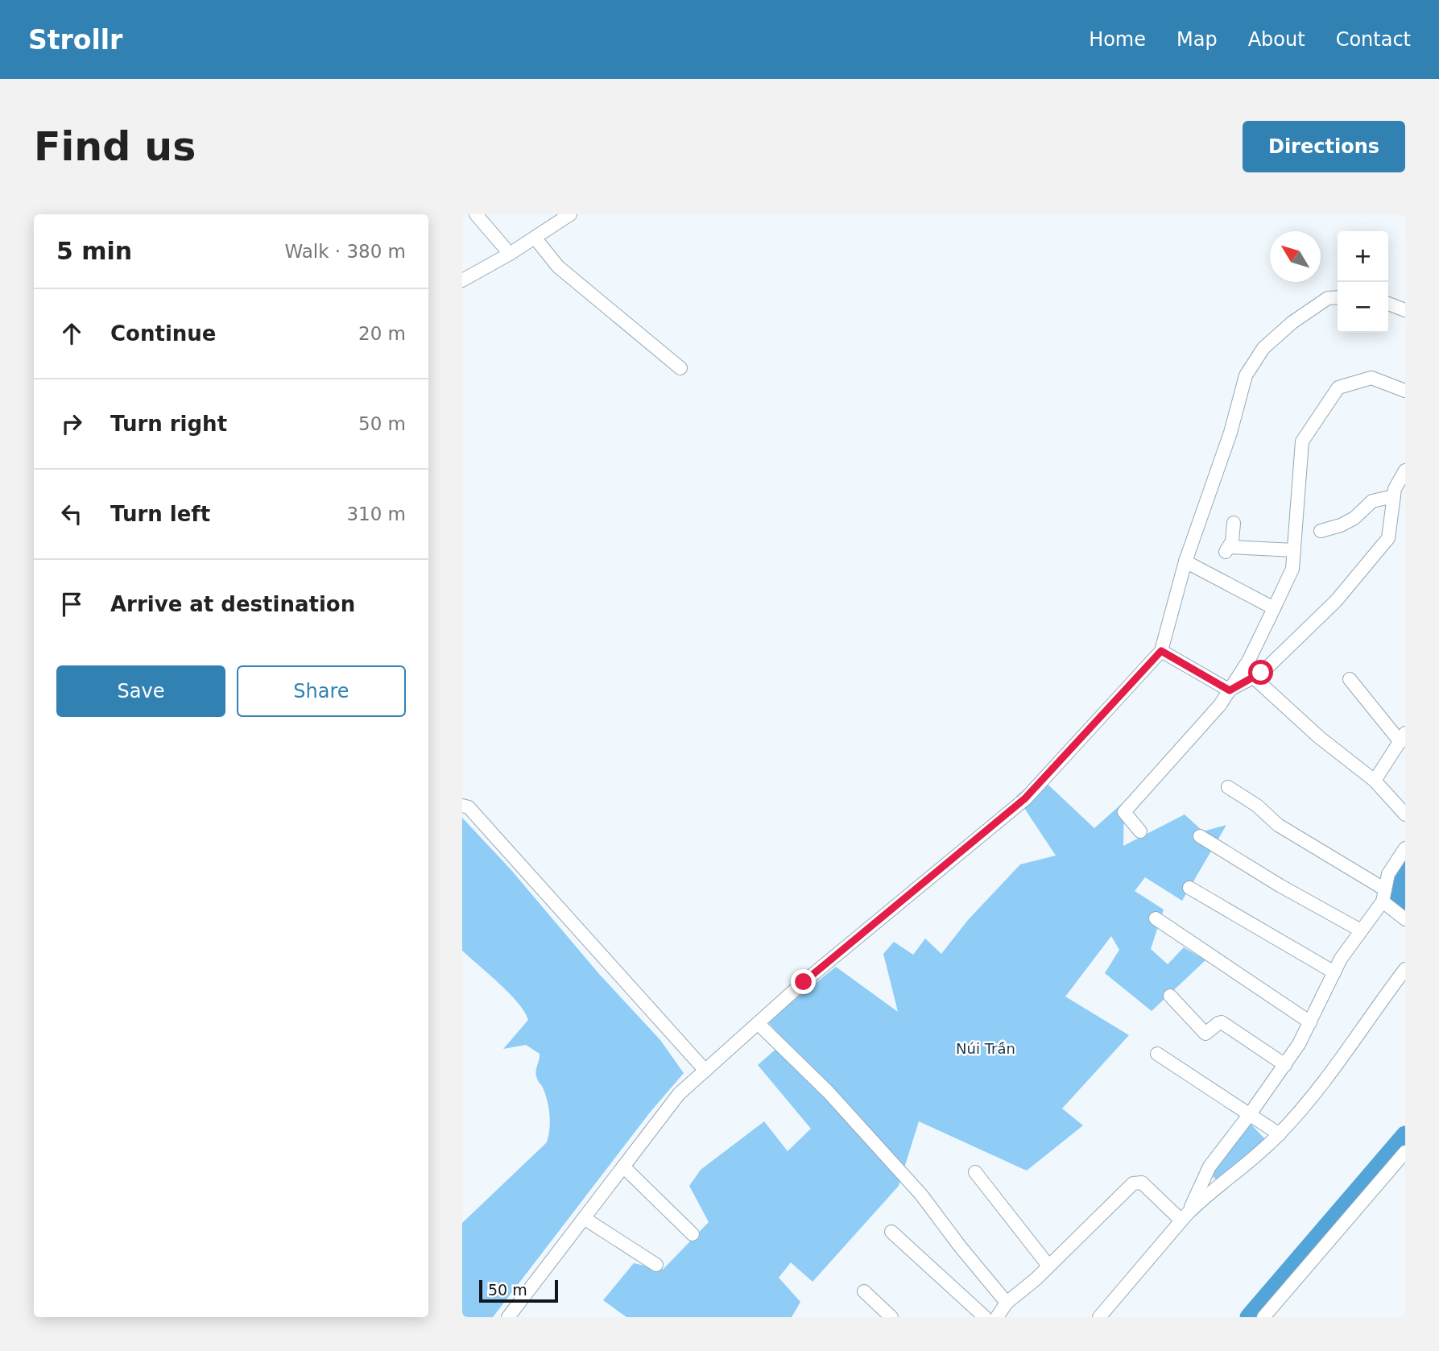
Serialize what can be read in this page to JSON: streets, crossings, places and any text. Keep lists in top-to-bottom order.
{
  "parks": ["Núi Trần"],
  "scale_bar": "50 m",
  "north": "top left",
  "page": {
    "header": "Strollr",
    "nav": [
      "Home",
      "Map",
      "About",
      "Contact"
    ],
    "buttons": [
      "Directions",
      ["Save", "Share"]
    ],
    "title": "Find us",
    "heading": ["5 min", "Walk · 380 m"],
    "map_buttons": ["+", "−"],
    "list": [
      ["Continue", "20 m"],
      ["Turn right", "50 m"],
      ["Turn left", "310 m"],
      "Arrive at destination"
    ],
    "scale": "50 m"
  }
}
